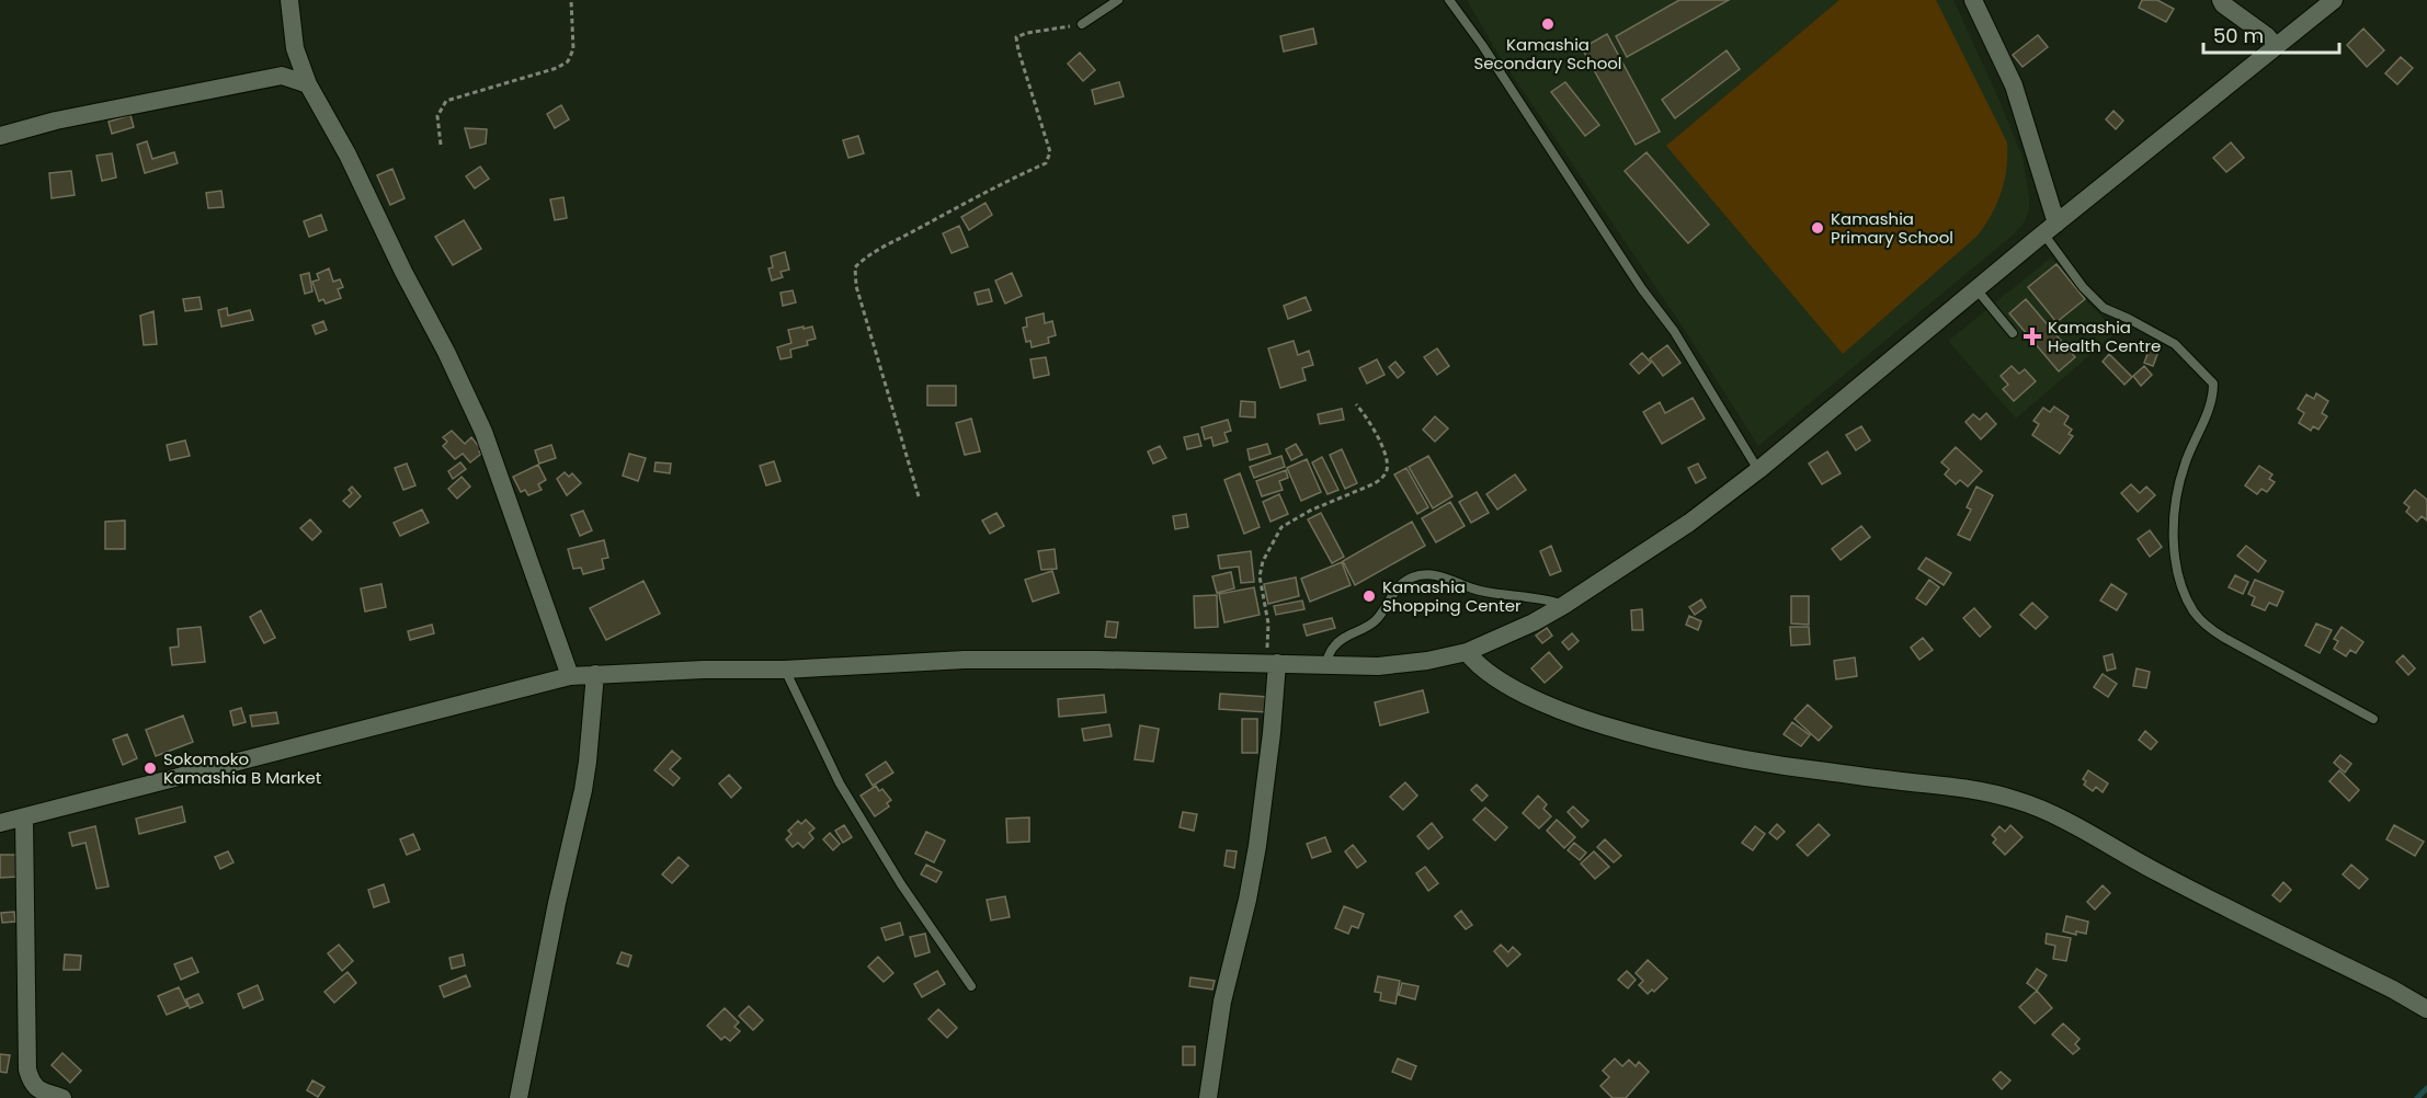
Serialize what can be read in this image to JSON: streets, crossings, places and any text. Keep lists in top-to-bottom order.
{
  "places": {
    "other": [
      "Kamashia Secondary School",
      "Kamashia Primary School",
      "Kamashia Shopping Center",
      "Sokomoko Kamashia B Market"
    ],
    "health": ["Kamashia Health Centre"]
  },
  "scale_bar": "50 m"
}
